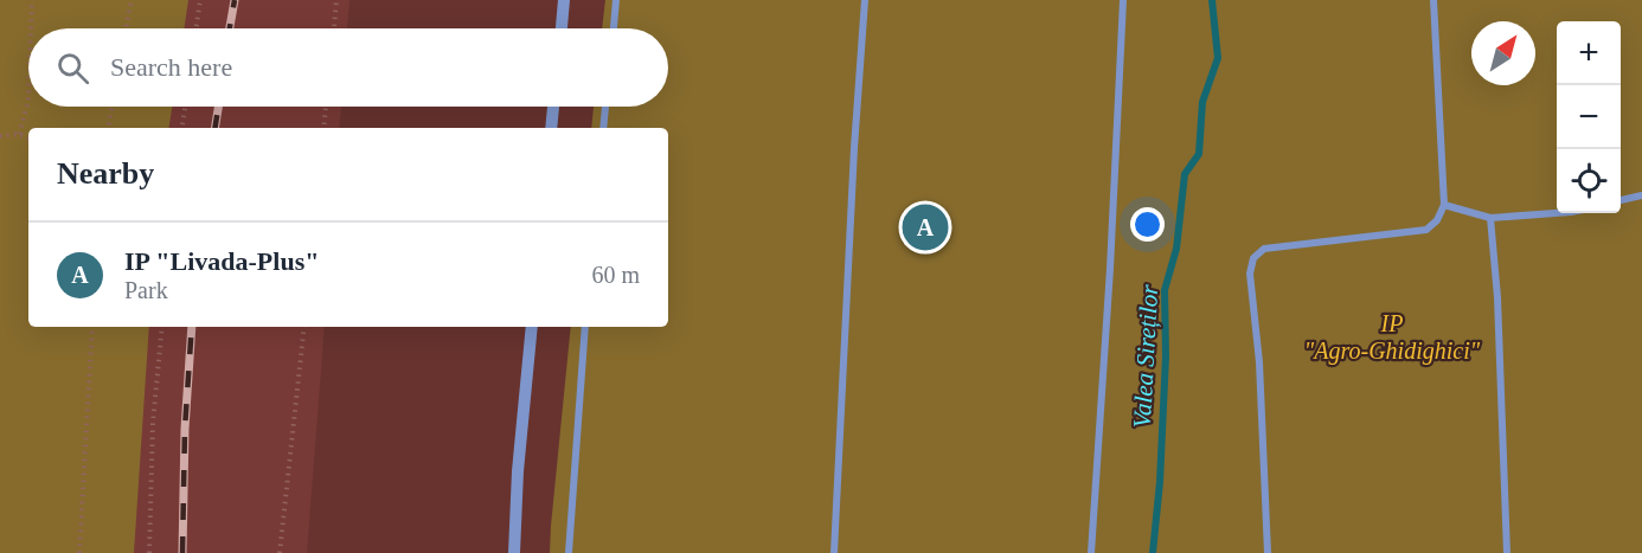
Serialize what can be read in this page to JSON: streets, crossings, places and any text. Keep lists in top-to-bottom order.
{
  "water": ["Valea Sireților"],
  "parks": ["IP \"Agro-Ghidighici\""],
  "north": "top right",
  "page": {
    "map_buttons": ["+", "−"],
    "search": "Search here",
    "heading": "Nearby",
    "pins": "A",
    "list": [
      {
        "mark": "A",
        "name": "IP \"Livada-Plus\"",
        "note": "Park",
        "value": "60 m"
      }
    ]
  }
}
